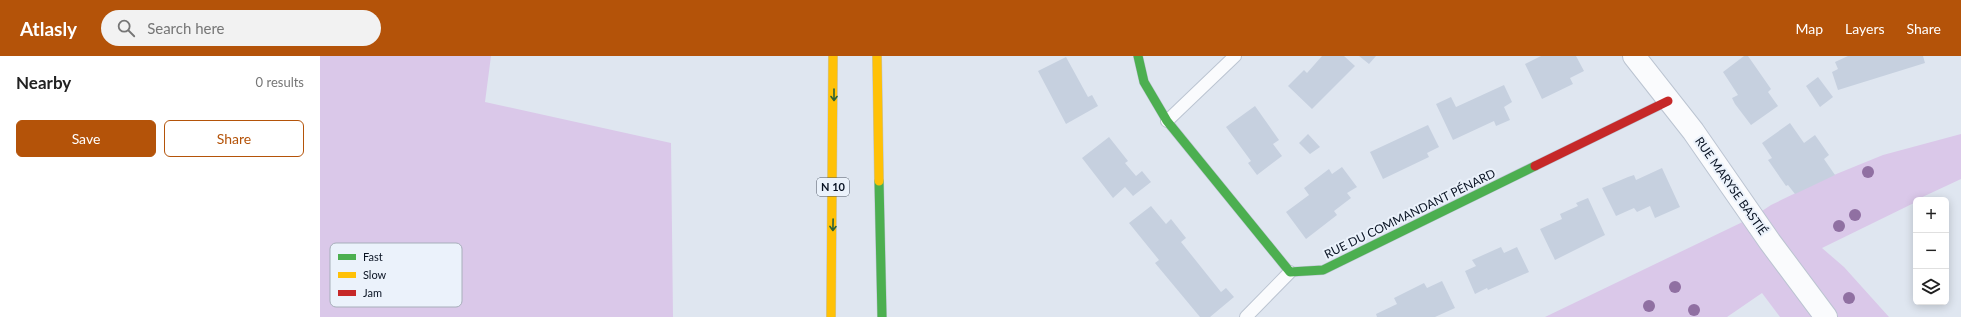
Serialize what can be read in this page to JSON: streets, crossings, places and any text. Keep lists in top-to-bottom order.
{
  "streets": {
    "main road": ["N 10", "RUE DU COMMANDANT PÉNARD"],
    "street": ["RUE MARYSE BASTIÉ"]
  },
  "crossings": [
    ["RUE MARYSE BASTIÉ", "RUE DU COMMANDANT PÉNARD"]
  ],
  "legend": ["Fast", "Slow", "Jam"],
  "page": {
    "header": "Atlasly",
    "search": "Search here",
    "nav": ["Map", "Layers", "Share"],
    "heading": ["Nearby", "0 results"],
    "buttons": ["Save", "Share"],
    "map_buttons": ["+", "−"]
  }
}
